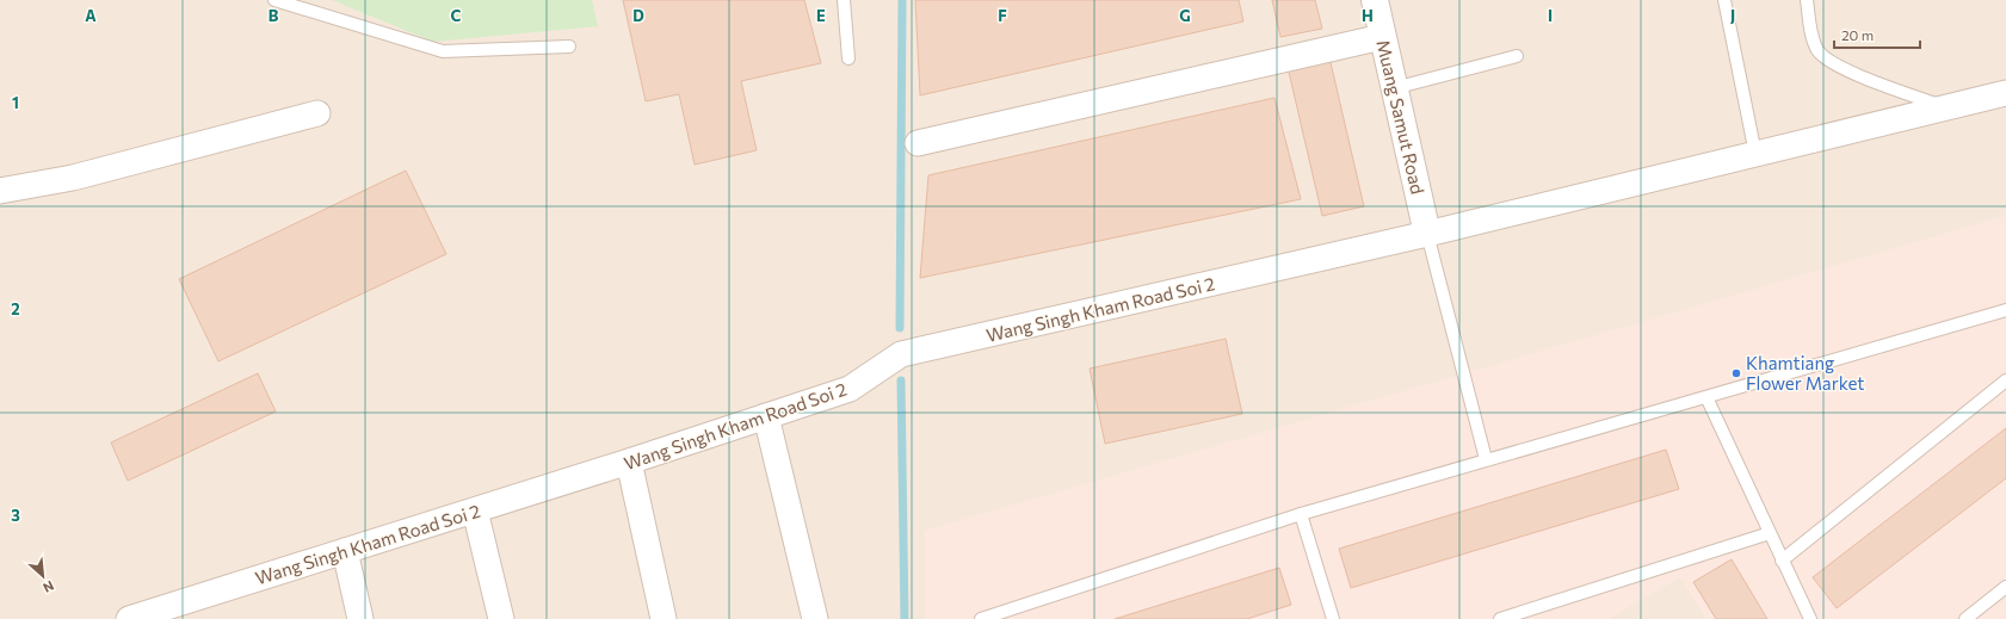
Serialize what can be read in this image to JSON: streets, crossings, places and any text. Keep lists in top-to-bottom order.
{
  "streets": {
    "street": ["Muang Samut Road", "Wang Singh Kham Road Soi 2"]
  },
  "crossings": [
    ["Muang Samut Road", "Wang Singh Kham Road Soi 2"]
  ],
  "places": ["Khamtiang Flower Market"],
  "scale_bar": "20 m",
  "north": "bottom right",
  "grid": {
    "columns": [
      "A",
      "B",
      "C",
      "D",
      "E",
      "F",
      "G",
      "H",
      "I",
      "J"
    ],
    "rows": ["1", "2", "3"]
  }
}
